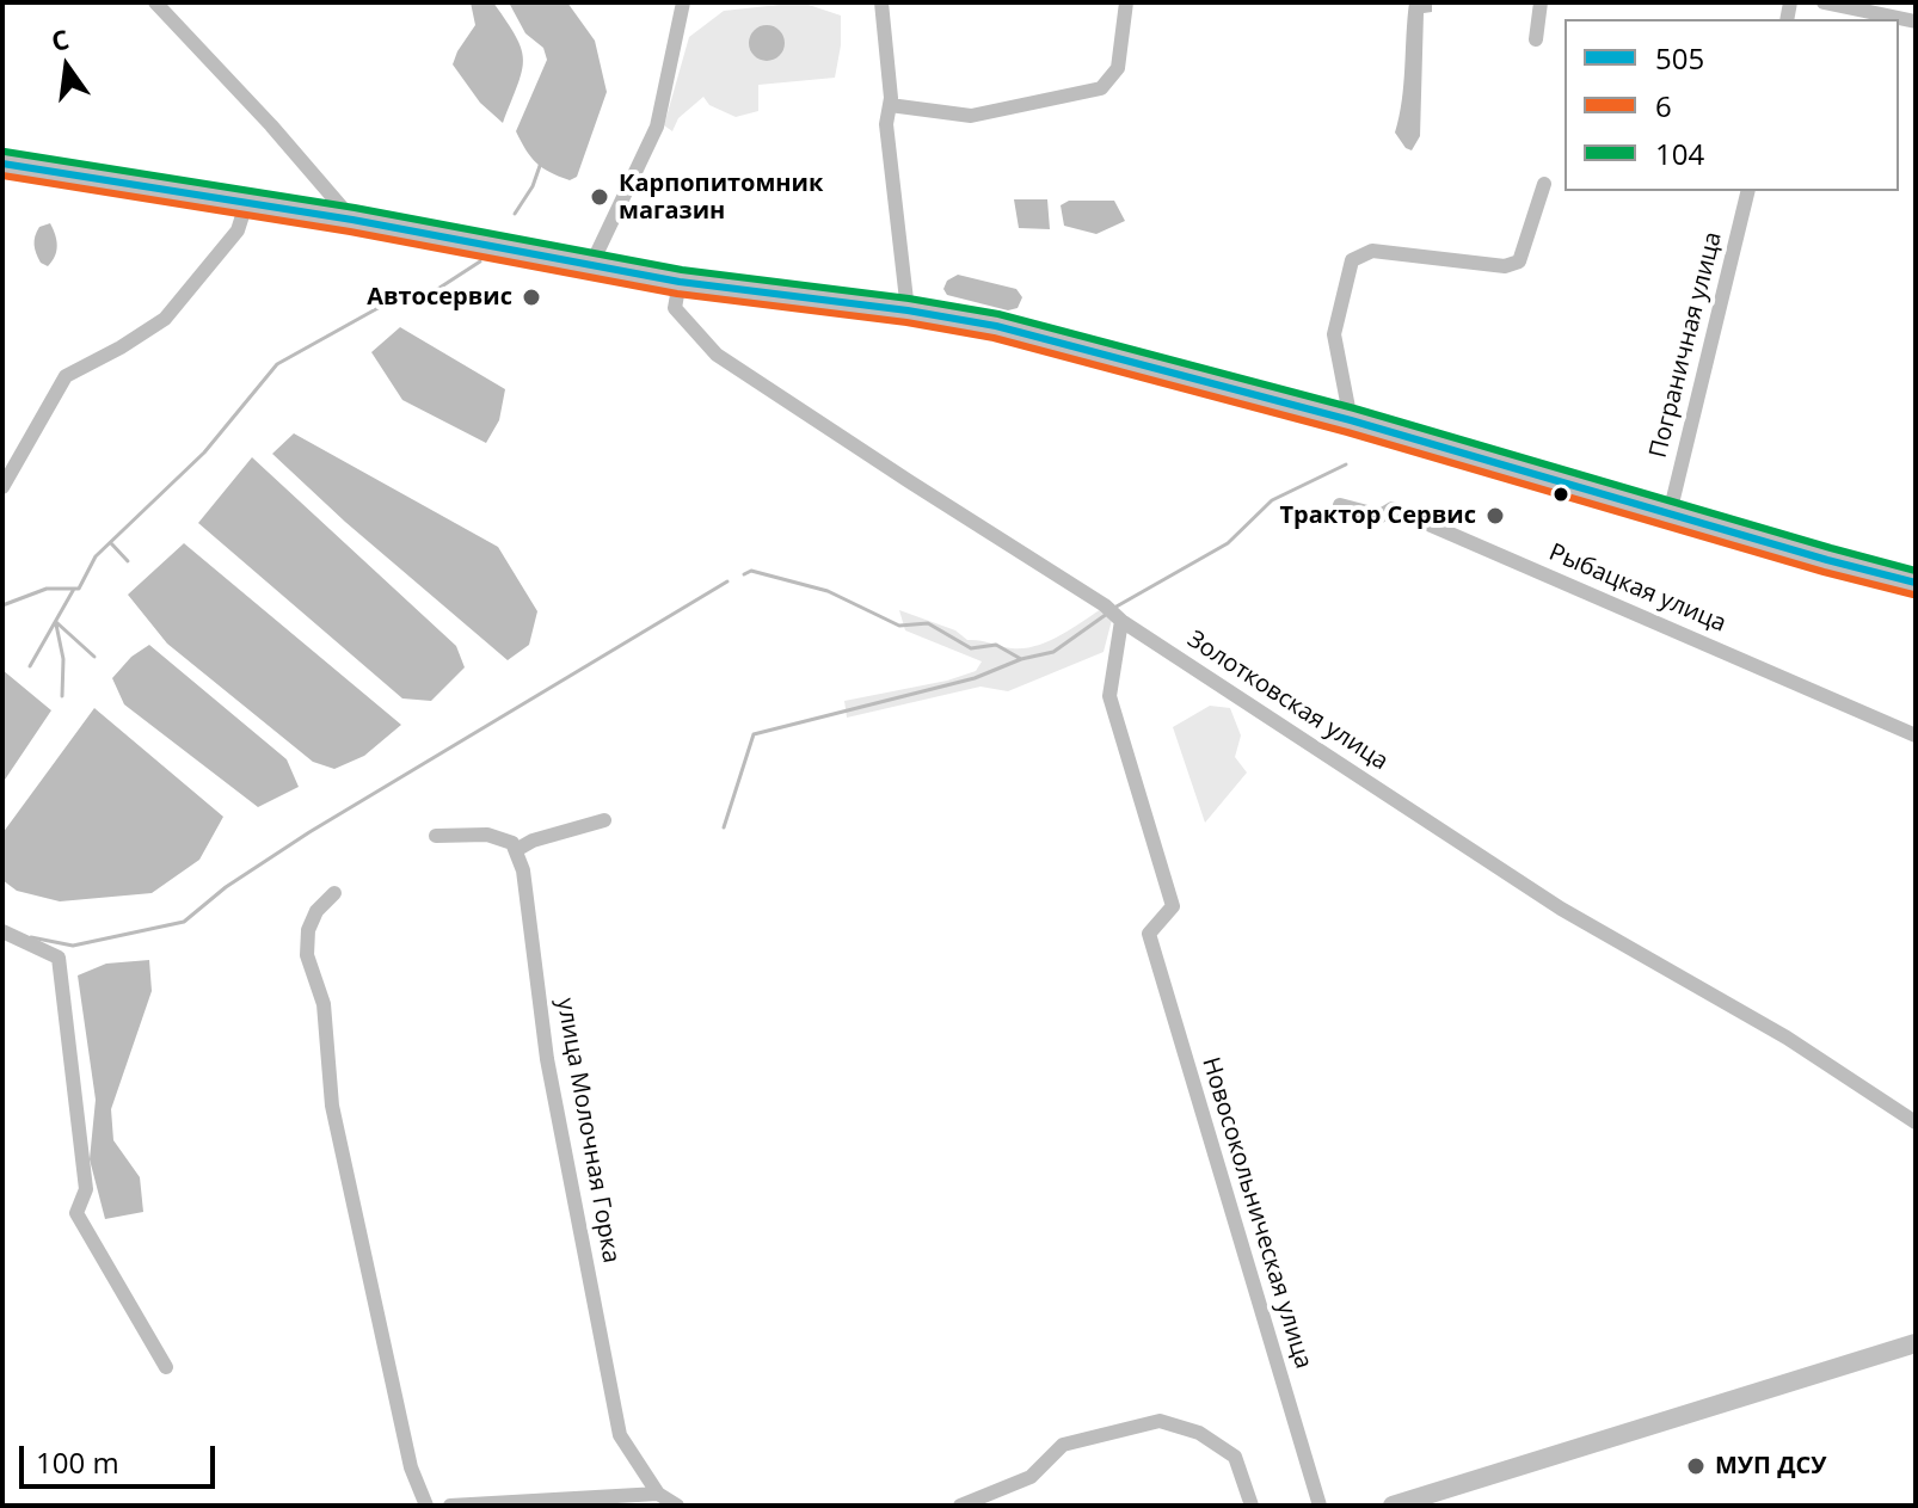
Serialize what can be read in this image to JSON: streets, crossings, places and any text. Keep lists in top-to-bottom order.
{
  "streets": {
    "street": [
      "Пограничная улица",
      "Рыбацкая улица",
      "Золотковская улица",
      "улица Молочная Горка",
      "Новосокольническая улица"
    ]
  },
  "crossings": [
    ["Золотковская улица", "Новосокольническая улица"]
  ],
  "places": [
    "Карпопитомник магазин",
    "Автосервис",
    "Трактор Сервис",
    "МУП ДСУ"
  ],
  "lines": ["transit line 104", "transit line 505", "transit line 6"],
  "legend": ["505", "6", "104"],
  "scale_bar": "100 m",
  "north": "top"
}
